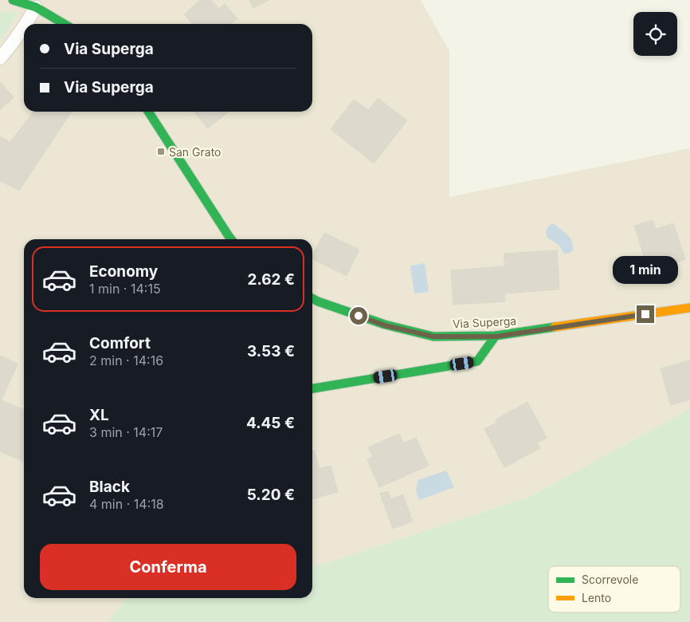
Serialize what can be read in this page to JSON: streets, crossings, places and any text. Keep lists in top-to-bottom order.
{
  "streets": {
    "street": ["Via Superga"]
  },
  "places": {
    "transit": ["San Grato"]
  },
  "legend": ["Scorrevole", "Lento"],
  "page": {
    "banner": ["Via Superga", "Via Superga"],
    "list": [
      {
        "name": "Economy",
        "note": "1 min · 14:15",
        "value": "2.62 €"
      },
      {
        "name": "Comfort",
        "note": "2 min · 14:16",
        "value": "3.53 €"
      },
      {
        "name": "XL",
        "note": "3 min · 14:17",
        "value": "4.45 €"
      },
      {
        "name": "Black",
        "note": "4 min · 14:18",
        "value": "5.20 €"
      }
    ],
    "bubble": "1 min",
    "buttons": "Conferma"
  }
}
